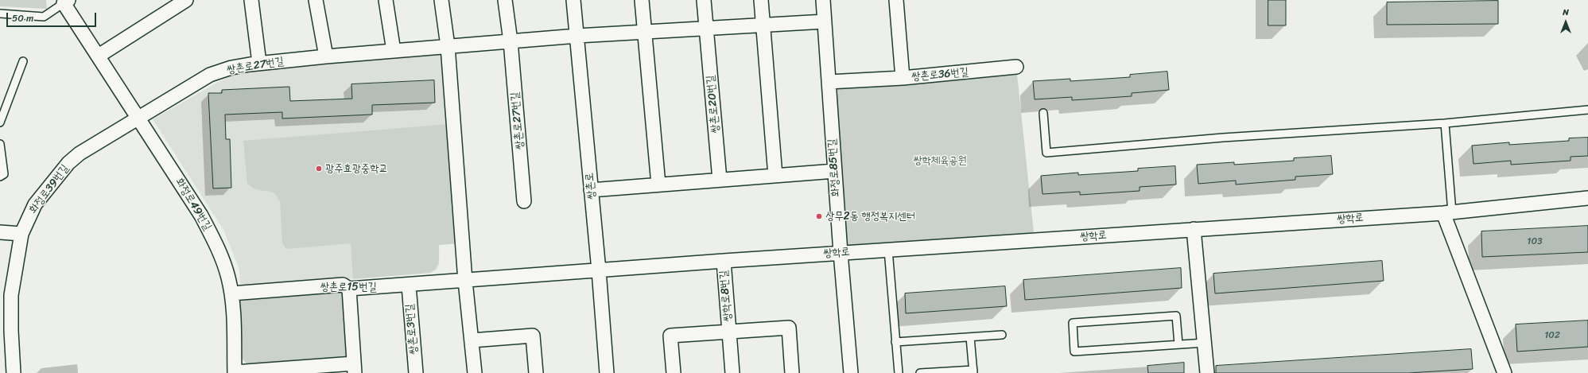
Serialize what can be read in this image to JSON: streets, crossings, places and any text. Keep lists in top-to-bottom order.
{
  "streets": {
    "street": [
      "쌍촌로27번길",
      "쌍촌로36번길",
      "쌍촌로20번길",
      "화정로85번길",
      "쌍촌로",
      "화정로39번길",
      "화정로49번길",
      "쌍학로",
      "쌍촌로15번길",
      "쌍학로8번길",
      "쌍촌로3번길"
    ]
  },
  "crossings": [
    ["쌍촌로27번길", "쌍촌로20번길"],
    ["쌍촌로27번길", "화정로85번길"],
    ["쌍촌로27번길", "쌍촌로"],
    ["쌍촌로27번길", "화정로39번길"],
    ["쌍촌로27번길", "화정로49번길"],
    ["화정로85번길", "쌍학로"],
    ["쌍촌로", "쌍학로"],
    ["쌍촌로", "쌍촌로15번길"],
    ["화정로39번길", "화정로49번길"],
    ["화정로49번길", "쌍촌로15번길"],
    ["쌍학로", "쌍촌로15번길"],
    ["쌍학로", "쌍학로8번길"],
    ["쌍촌로15번길", "쌍촌로3번길"]
  ],
  "parks": ["쌍학체육공원"],
  "places": ["광주효광중학교", "상무2동 행정복지센터"],
  "house_numbers": ["103", "102"],
  "scale_bar": "50 m",
  "north": "top"
}
